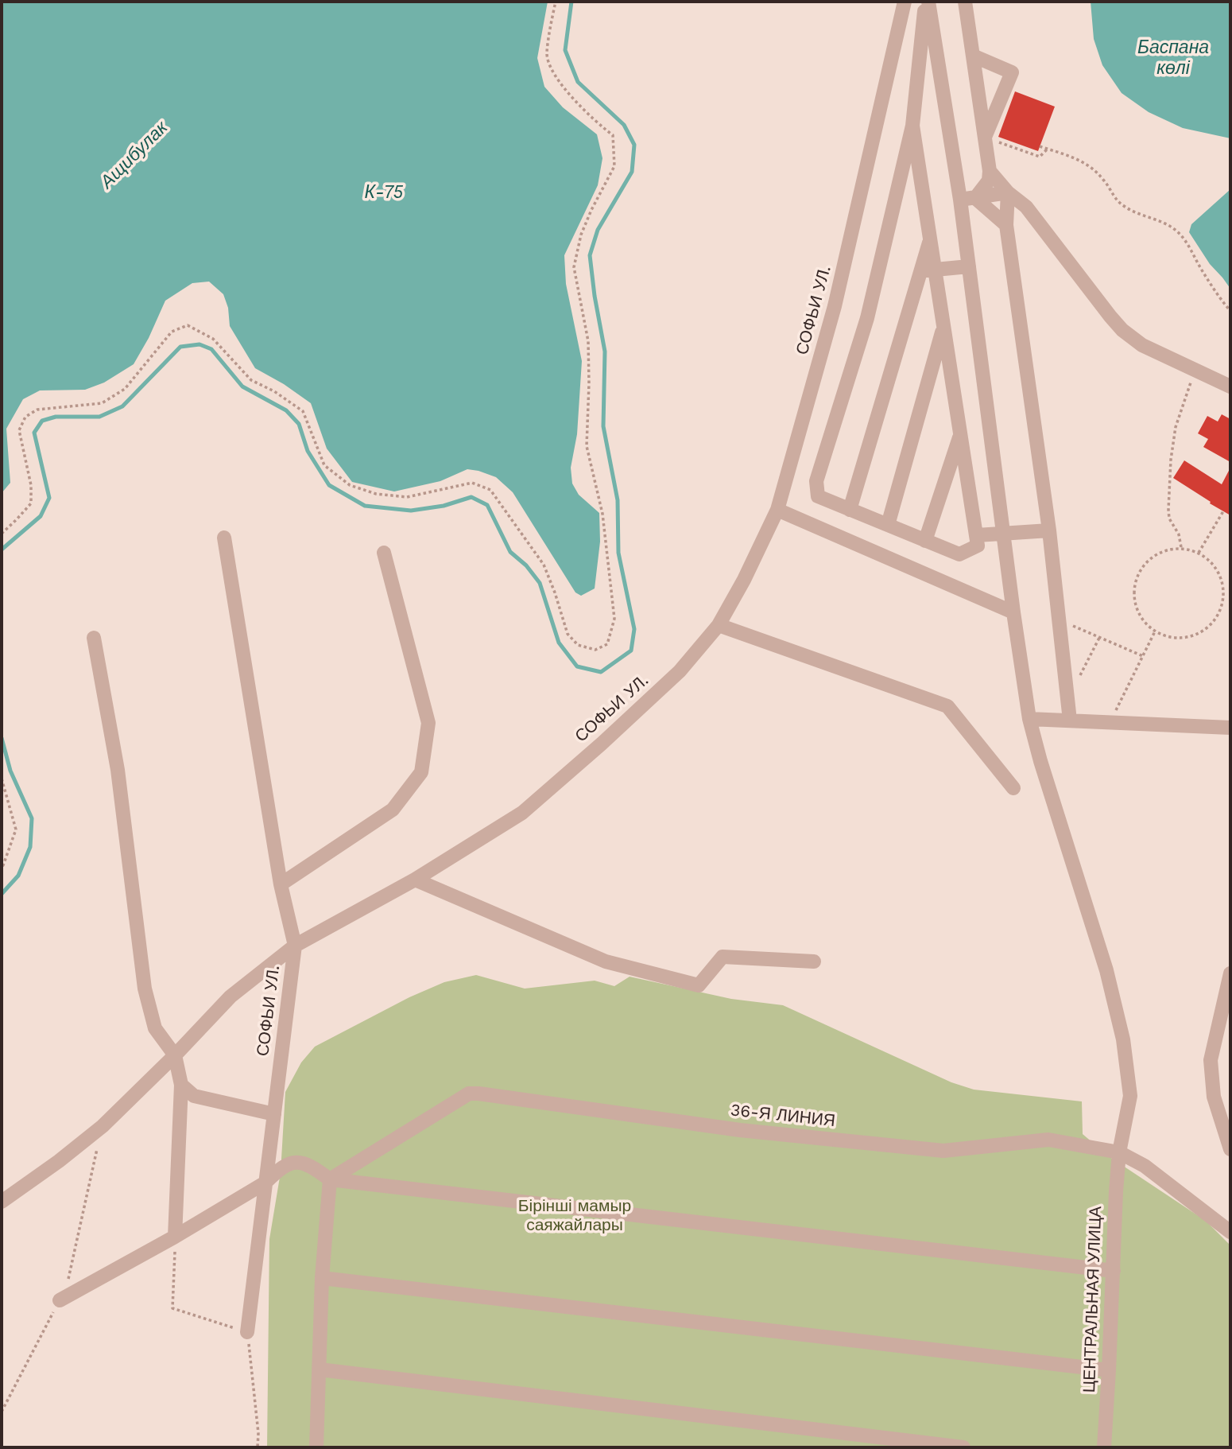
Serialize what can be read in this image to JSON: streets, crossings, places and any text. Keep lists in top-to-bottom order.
{
  "streets": {
    "street": ["СОФЬИ УЛ.", "36-Я ЛИНИЯ", "ЦЕНТРАЛЬНАЯ УЛИЦА"]
  },
  "crossings": [
    ["36-Я ЛИНИЯ", "ЦЕНТРАЛЬНАЯ УЛИЦА"]
  ],
  "water": ["Баспана көлі", "Ащибулак", "К-75"],
  "parks": ["Бірінші мамыр саяжайлары"]
}
